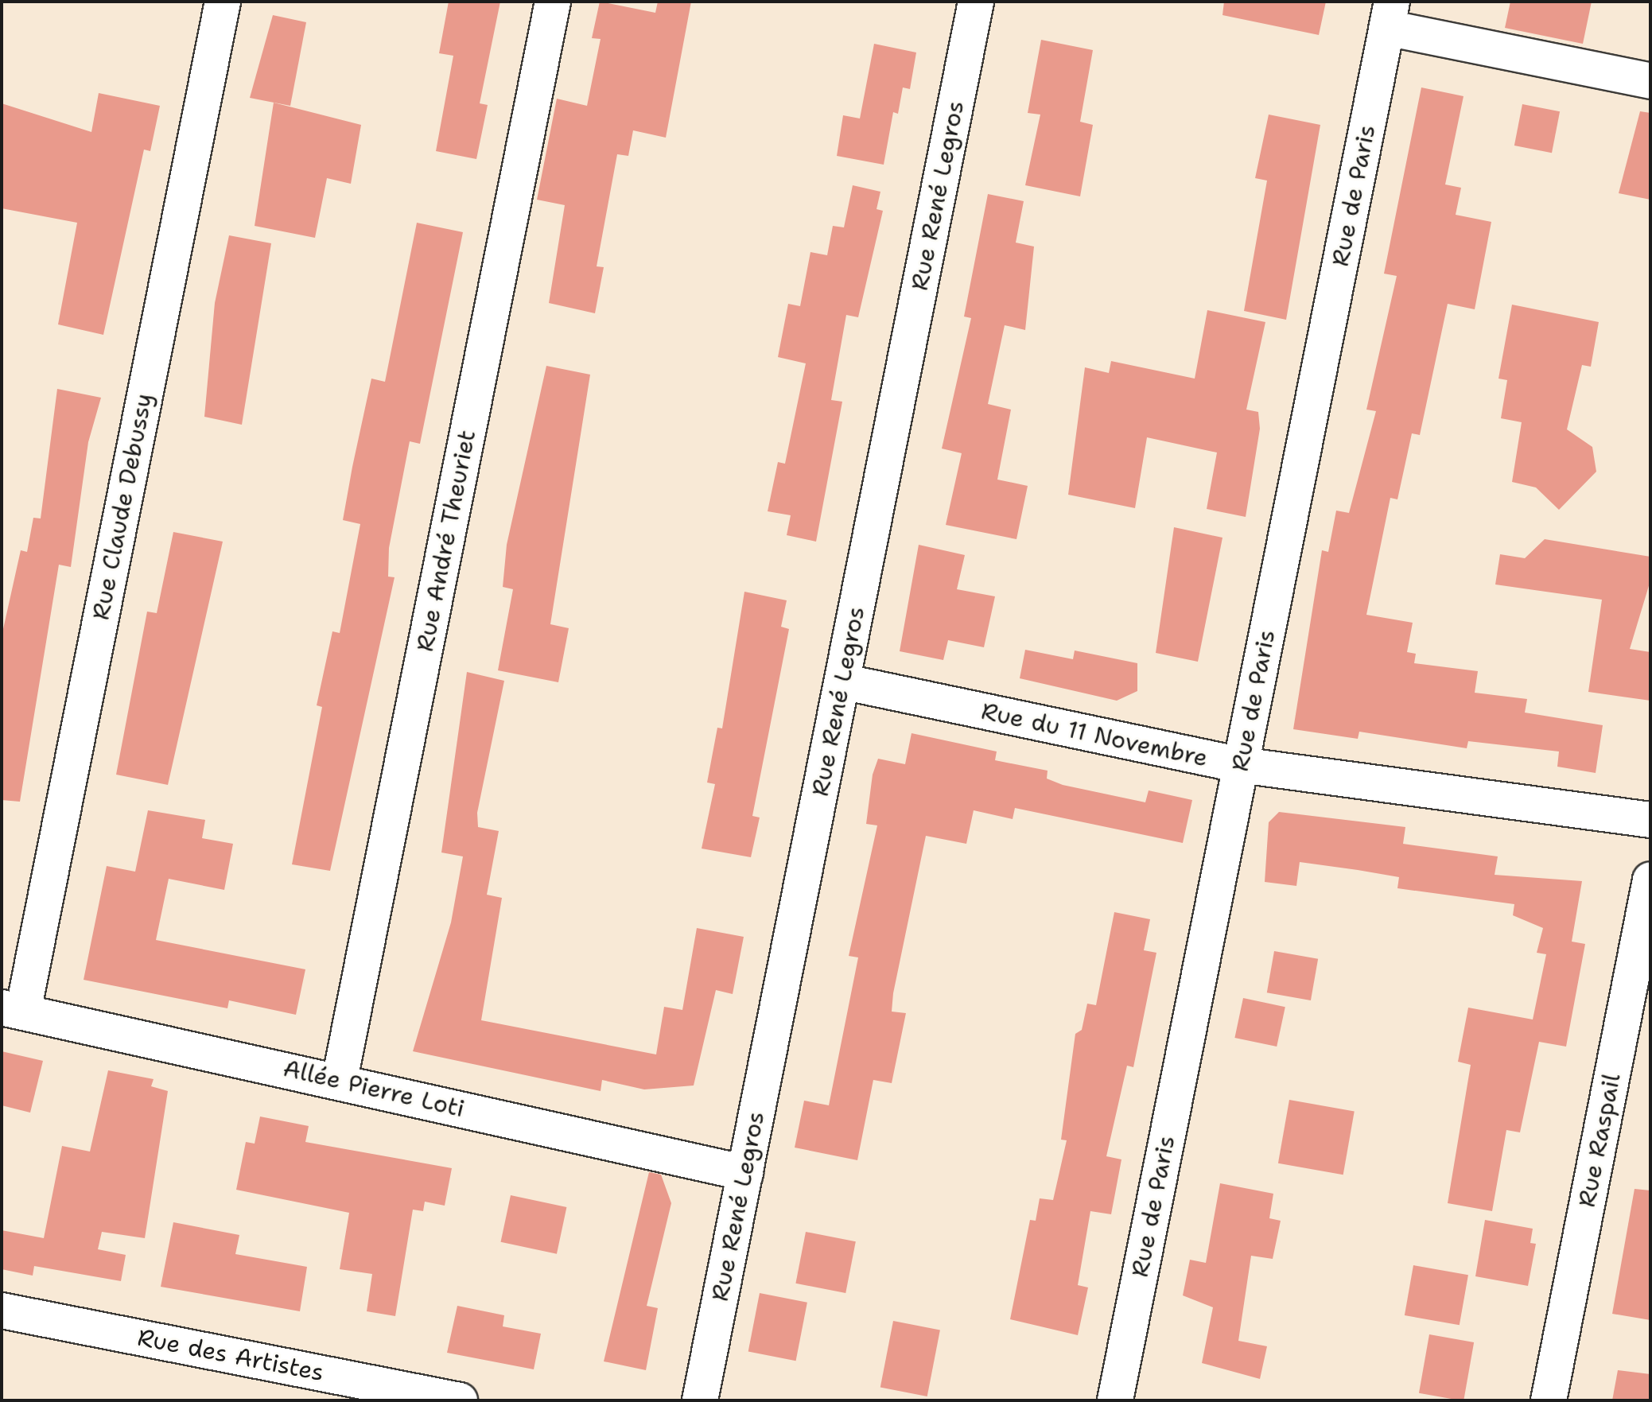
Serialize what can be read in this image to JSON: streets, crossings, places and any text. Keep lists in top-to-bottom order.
{
  "streets": {
    "street": [
      "Rue René Legros",
      "Rue de Paris",
      "Rue Claude Debussy",
      "Rue André Theuriet",
      "Rue du 11 Novembre",
      "Allée Pierre Loti",
      "Rue Raspail",
      "Rue des Artistes"
    ]
  },
  "crossings": [
    ["Rue René Legros", "Rue du 11 Novembre"],
    ["Rue René Legros", "Allée Pierre Loti"],
    ["Rue de Paris", "Rue du 11 Novembre"],
    ["Rue Claude Debussy", "Allée Pierre Loti"],
    ["Rue André Theuriet", "Allée Pierre Loti"]
  ]
}
